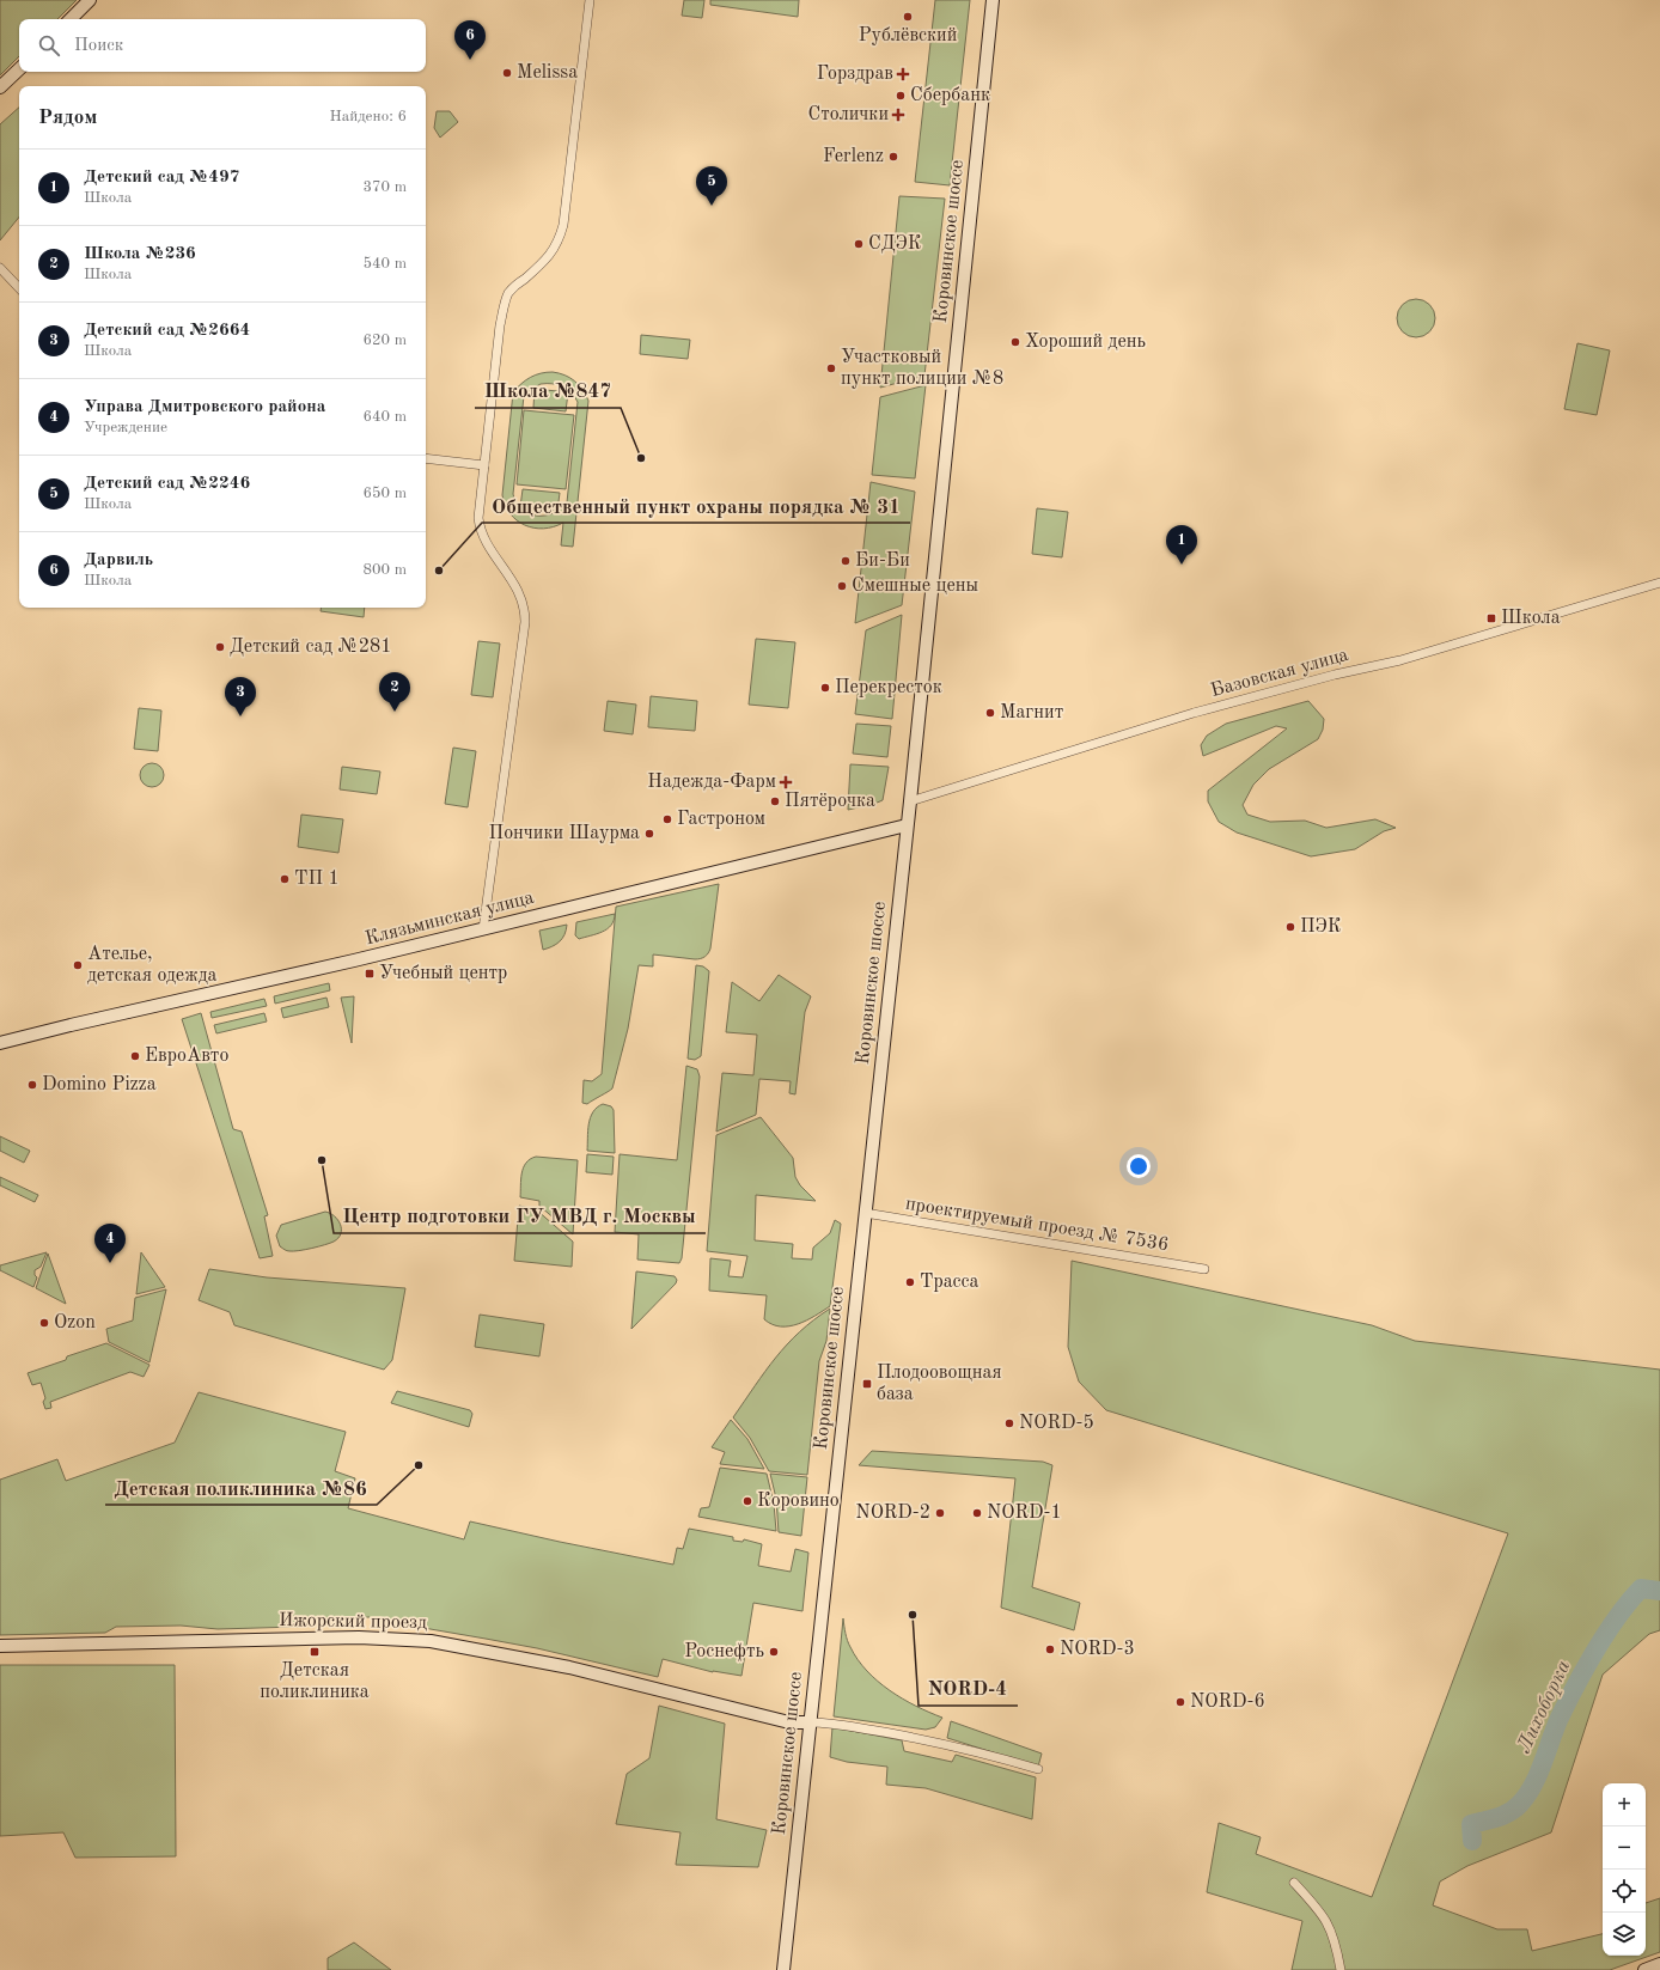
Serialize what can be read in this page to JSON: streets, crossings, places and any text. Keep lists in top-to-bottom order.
{
  "streets": {
    "main road": ["Коровинское шоссе", "Клязьминская улица", "Ижорский проезд"],
    "street": ["Базовская улица", "проектируемый проезд № 7536"]
  },
  "crossings": [
    ["Коровинское шоссе", "Базовская улица"],
    ["Коровинское шоссе", "Клязьминская улица"],
    ["Коровинское шоссе", "проектируемый проезд № 7536"],
    ["Коровинское шоссе", "Ижорский проезд"]
  ],
  "water": ["Лихоборка"],
  "places": {
    "other": [
      "Рублёвский",
      "Melissa",
      "Сбербанк",
      "Ferlenz",
      "СДЭК",
      "Хороший день",
      "Участковый пункт полиции №8",
      "Школа №847",
      "Би-Би",
      "Общественный пункт охраны порядка № 31",
      "Смешные цены",
      "Детский сад №281",
      "Перекресток",
      "Магнит",
      "Пятёрочка",
      "Гастроном",
      "Пончики Шаурма",
      "ТП 1",
      "ПЭК",
      "Ателье, детская одежда",
      "ЕвроАвто",
      "Domino Pizza",
      "Центр подготовки ГУ МВД г. Москвы",
      "Трасса",
      "Ozon",
      "NORD-5",
      "Детская поликлиника №86",
      "Коровино",
      "NORD-2",
      "NORD-1",
      "NORD-4",
      "NORD-3",
      "Роснефть",
      "NORD-6"
    ],
    "health": ["Горздрав", "Столички", "Надежда-Фарм"],
    "transit": [
      "Школа",
      "Учебный центр",
      "Плодоовощная база",
      "Детская поликлиника"
    ]
  },
  "page": {
    "search": "Поиск",
    "pins": [
      "6",
      "5",
      "1",
      "2",
      "3",
      "4"
    ],
    "heading": ["Рядом", "Найдено: 6"],
    "list": [
      {
        "mark": "1",
        "name": "Детский сад №497",
        "note": "Школа",
        "value": "370 m"
      },
      {
        "mark": "2",
        "name": "Школа №236",
        "note": "Школа",
        "value": "540 m"
      },
      {
        "mark": "3",
        "name": "Детский сад №2664",
        "note": "Школа",
        "value": "620 m"
      },
      {
        "mark": "4",
        "name": "Управа Дмитровского района",
        "note": "Учреждение",
        "value": "640 m"
      },
      {
        "mark": "5",
        "name": "Детский сад №2246",
        "note": "Школа",
        "value": "650 m"
      },
      {
        "mark": "6",
        "name": "Дарвиль",
        "note": "Школа",
        "value": "800 m"
      }
    ],
    "map_buttons": ["+", "−"]
  }
}
